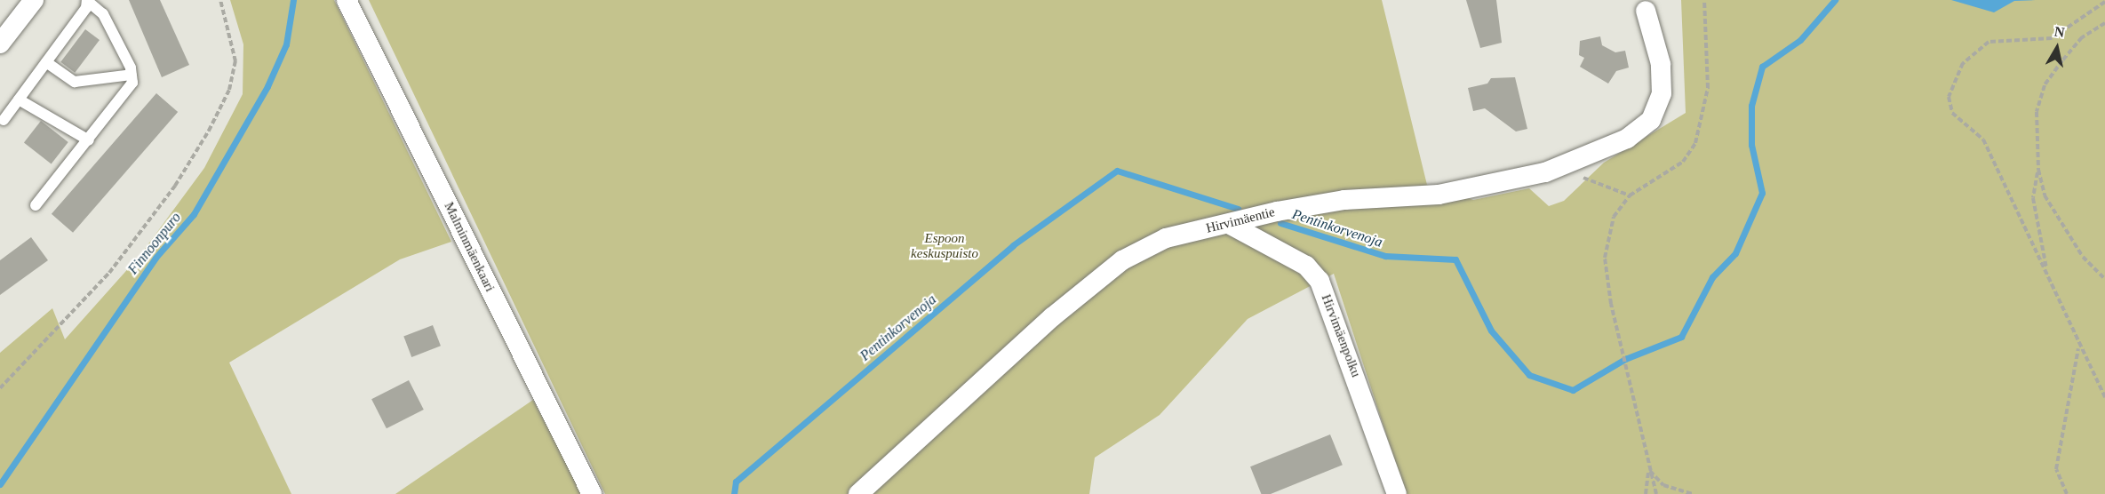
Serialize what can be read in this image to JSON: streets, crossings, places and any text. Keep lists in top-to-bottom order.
{
  "streets": {
    "street": ["Hirvimäentie", "Malminmäenkaari", "Hirvimäenpolku"]
  },
  "crossings": [
    ["Hirvimäentie", "Hirvimäenpolku"]
  ],
  "water": ["Pentinkorvenoja", "Finnoonpuro"],
  "parks": ["Espoon keskuspuisto"],
  "north": "top"
}
